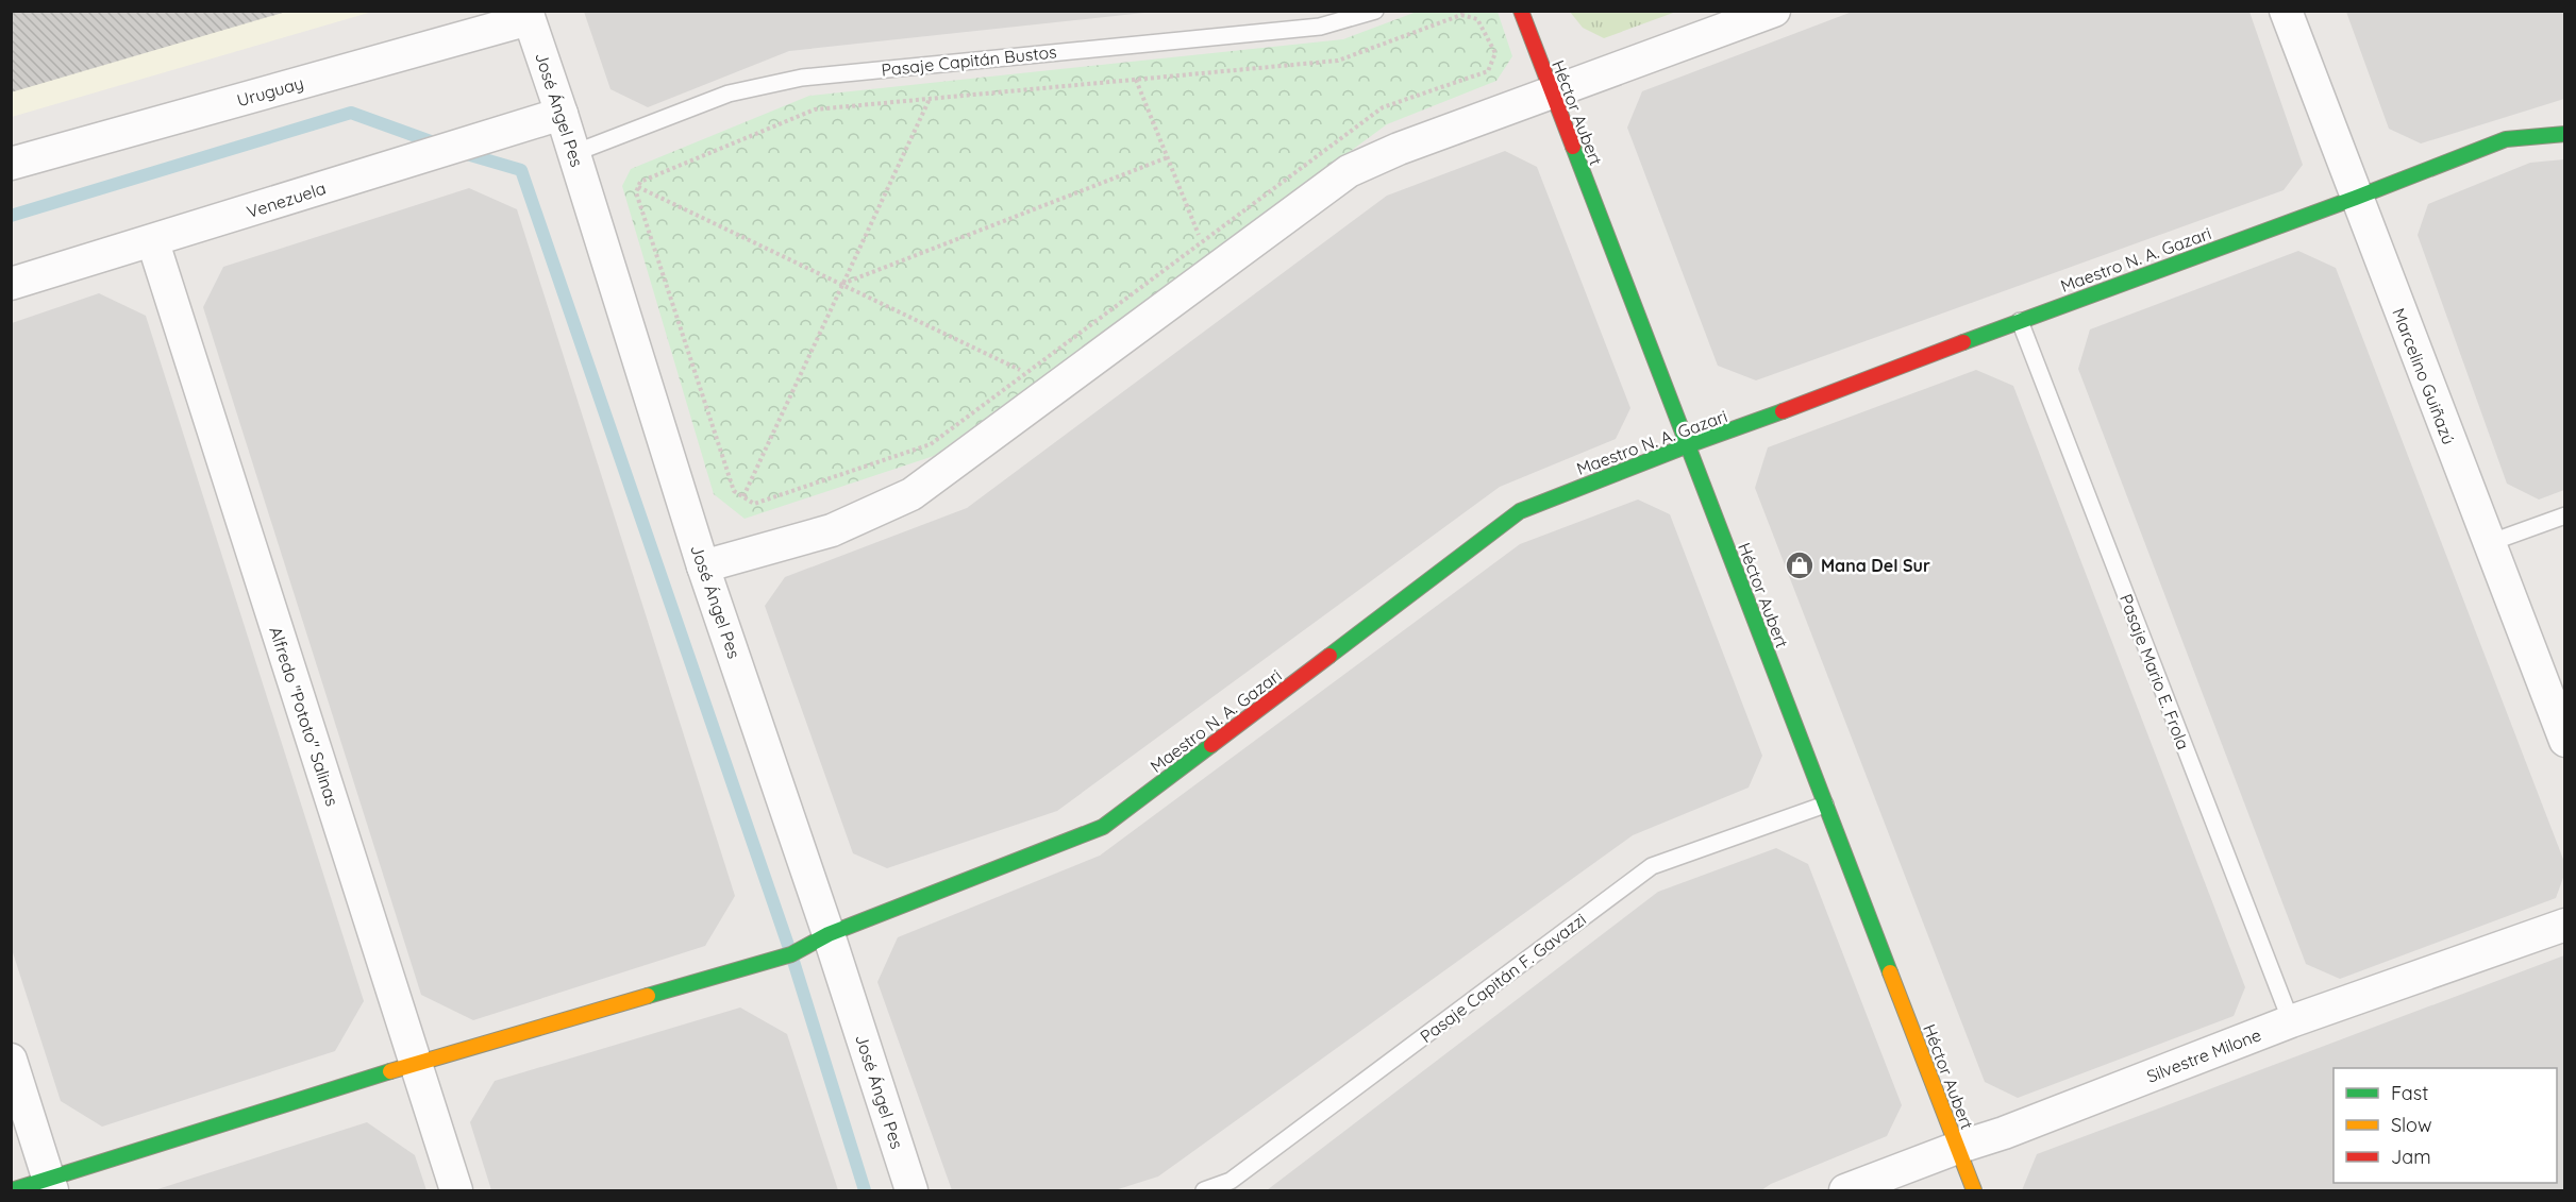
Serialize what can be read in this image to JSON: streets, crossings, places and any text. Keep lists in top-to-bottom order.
{
  "streets": {
    "street": [
      "Uruguay",
      "José Ángel Pes",
      "Héctor Aubert",
      "Venezuela",
      "Maestro N. A. Gazari",
      "Marcelino Guiñazú",
      "Alfredo \"Pototo\" Salinas",
      "Silvestre Milone"
    ],
    "lane": ["Pasaje Capitán Bustos", "Pasaje Mario E. Frola", "Pasaje Capitán F. Gavazzi"]
  },
  "crossings": [
    ["Pasaje Capitán Bustos", "José Ángel Pes"],
    ["Uruguay", "José Ángel Pes"],
    ["José Ángel Pes", "Venezuela"],
    ["José Ángel Pes", "Maestro N. A. Gazari"],
    ["Héctor Aubert", "Maestro N. A. Gazari"],
    ["Héctor Aubert", "Pasaje Capitán F. Gavazzi"],
    ["Héctor Aubert", "Silvestre Milone"],
    ["Venezuela", "Alfredo \"Pototo\" Salinas"],
    ["Maestro N. A. Gazari", "Marcelino Guiñazú"],
    ["Maestro N. A. Gazari", "Pasaje Mario E. Frola"],
    ["Maestro N. A. Gazari", "Alfredo \"Pototo\" Salinas"],
    ["Pasaje Mario E. Frola", "Silvestre Milone"]
  ],
  "places": {
    "shop": ["Mana Del Sur"]
  },
  "legend": ["Fast", "Slow", "Jam"]
}
